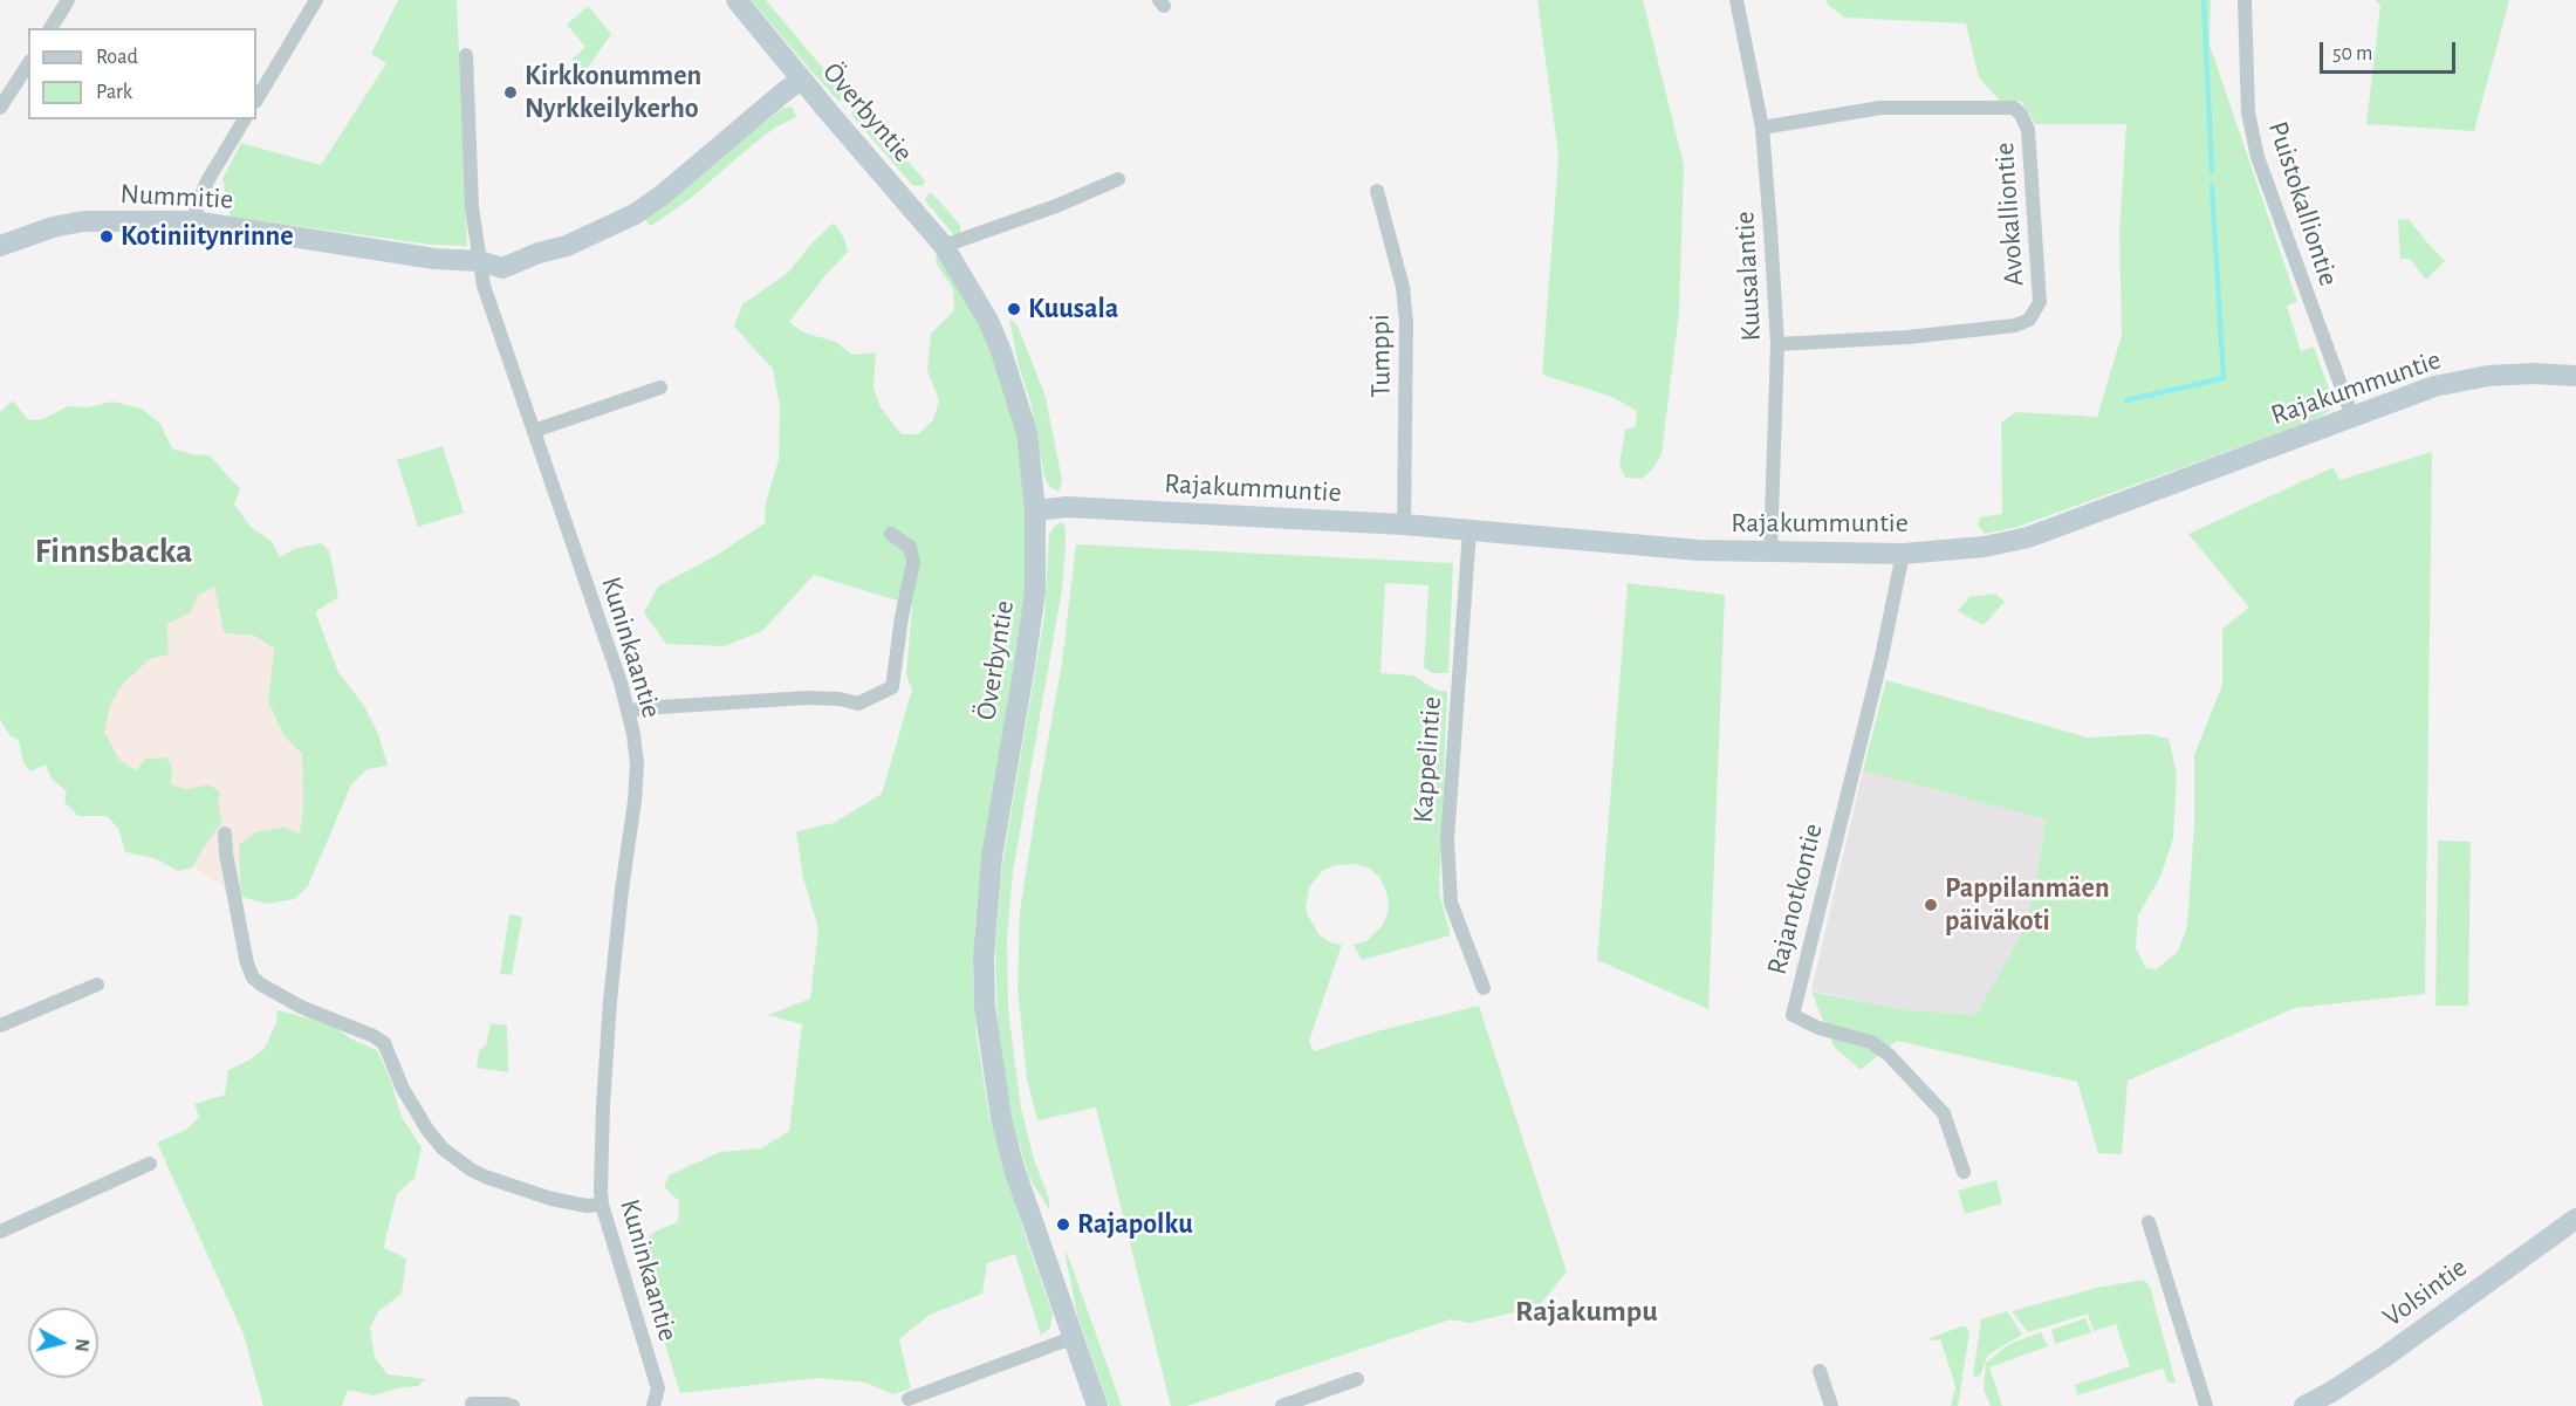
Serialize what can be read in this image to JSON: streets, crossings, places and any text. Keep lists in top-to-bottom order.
{
  "streets": {
    "street": [
      "Överbyntie",
      "Nummitie",
      "Puistokalliontie",
      "Avokalliontie",
      "Kuusalantie",
      "Tumppi",
      "Rajakummuntie",
      "Kuninkaantie",
      "Kappelintie",
      "Rajanotkontie",
      "Volsintie"
    ]
  },
  "crossings": [
    ["Överbyntie", "Nummitie"],
    ["Överbyntie", "Rajakummuntie"],
    ["Nummitie", "Kuninkaantie"],
    ["Puistokalliontie", "Rajakummuntie"],
    ["Avokalliontie", "Kuusalantie"],
    ["Kuusalantie", "Rajakummuntie"],
    ["Tumppi", "Rajakummuntie"],
    ["Rajakummuntie", "Kappelintie"],
    ["Rajakummuntie", "Rajanotkontie"]
  ],
  "districts": ["Finnsbacka", "Rajakumpu"],
  "places": [
    "Kirkkonummen Nyrkkeilykerho",
    "Kotiniitynrinne",
    "Kuusala",
    "Pappilanmäen päiväkoti",
    "Rajapolku"
  ],
  "legend": ["Road", "Park"],
  "scale_bar": "50 m",
  "north": "right"
}
